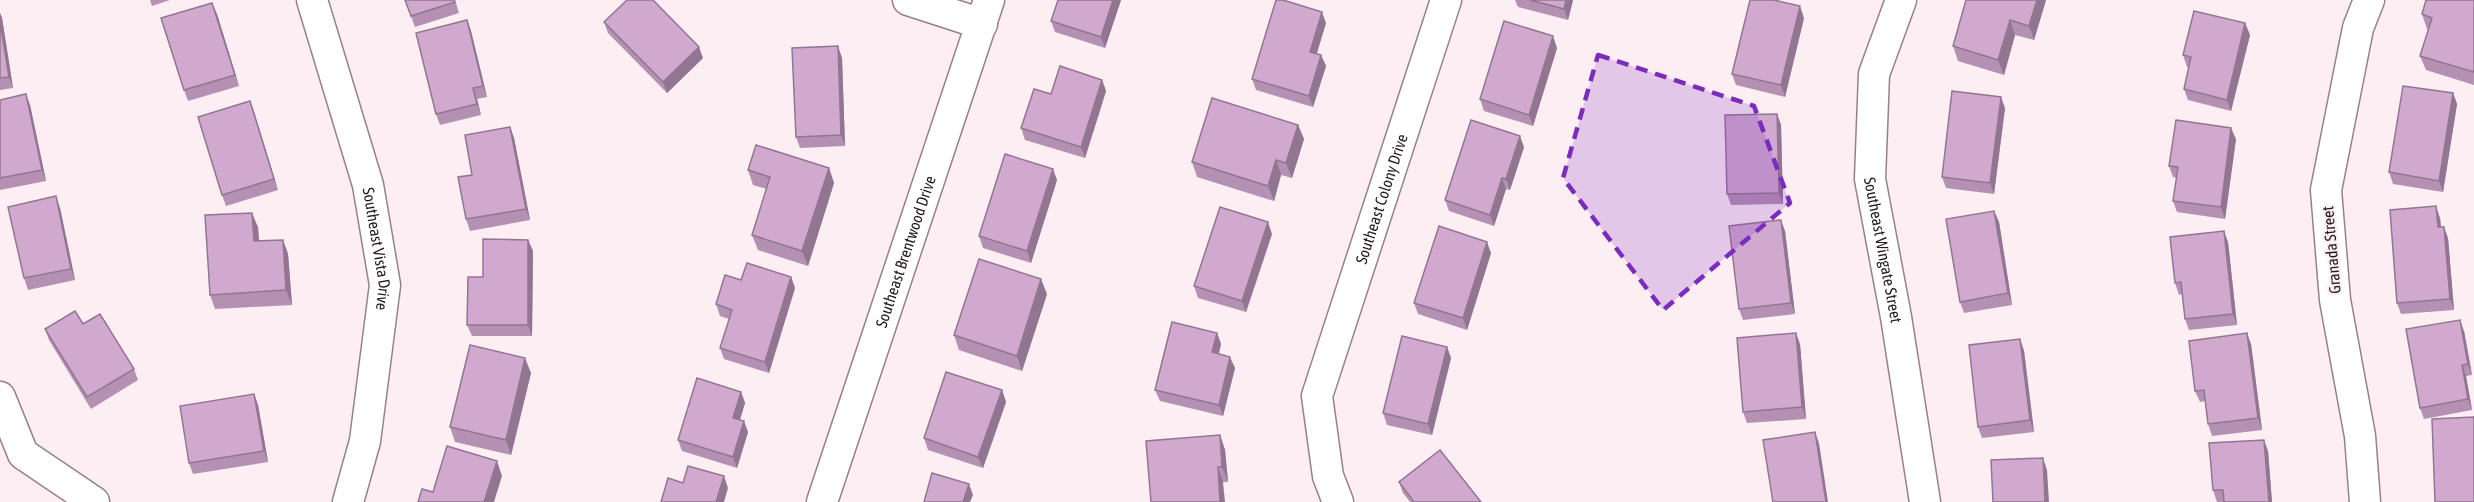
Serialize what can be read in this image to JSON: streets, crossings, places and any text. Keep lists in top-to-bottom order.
{
  "streets": {
    "street": [
      "Southeast Colony Drive",
      "Southeast Vista Drive",
      "Southeast Wingate Street",
      "Granada Street",
      "Southeast Brentwood Drive"
    ]
  }
}
